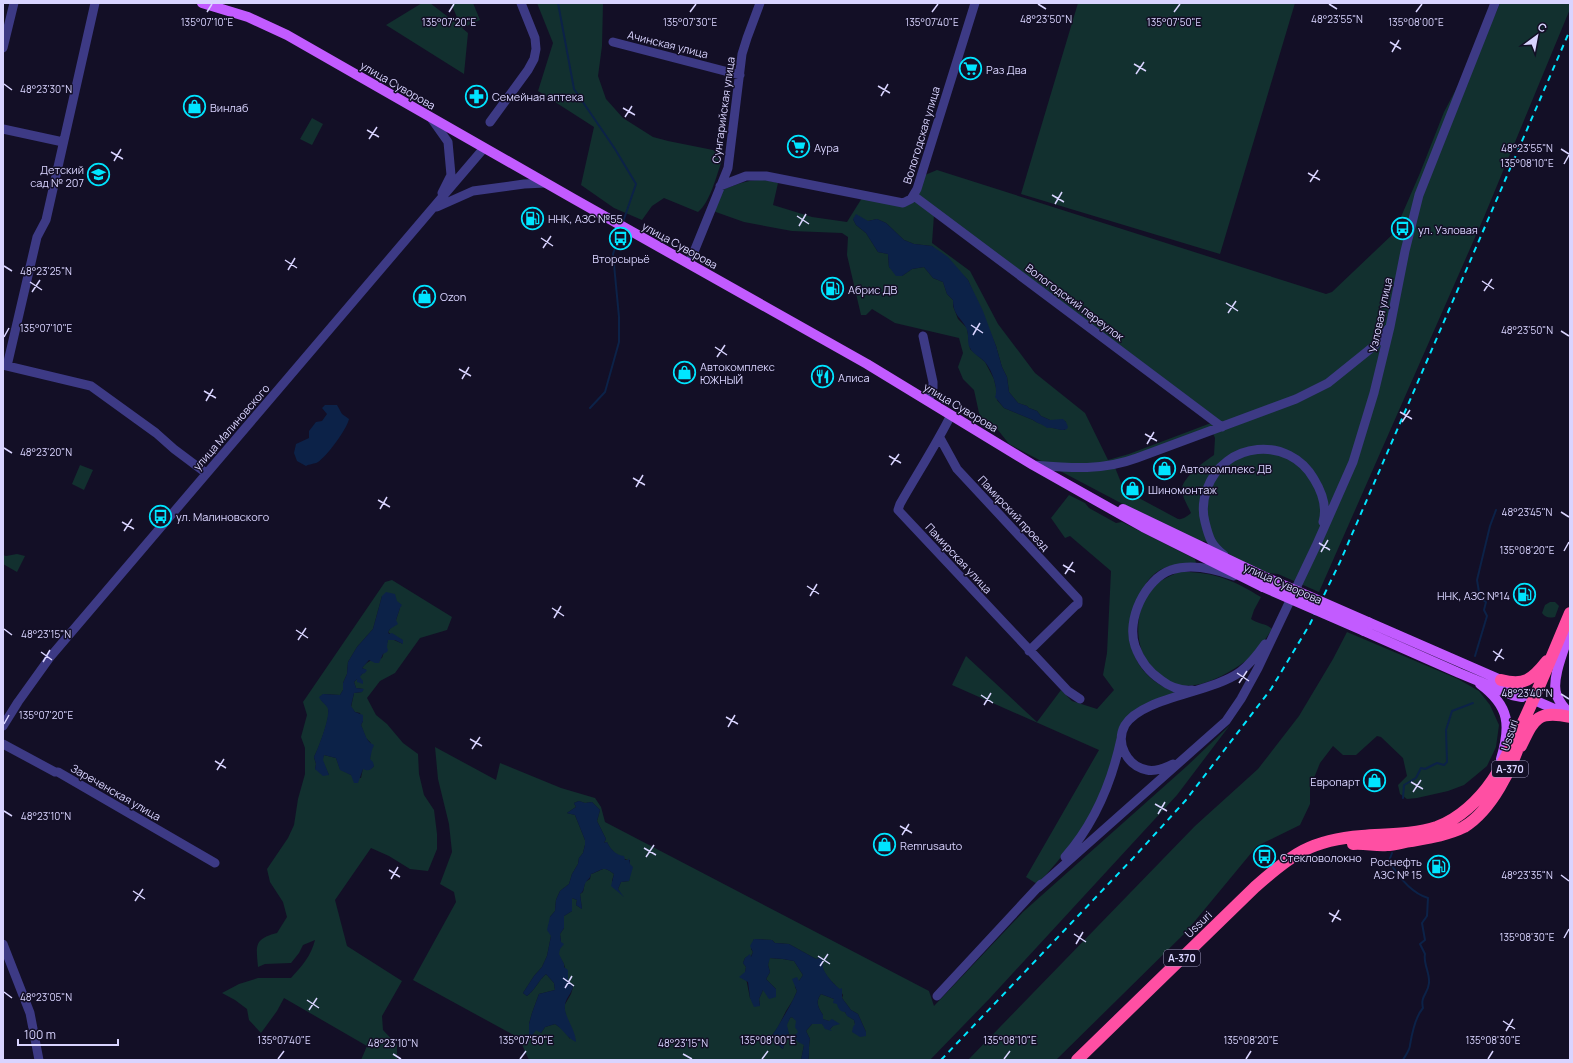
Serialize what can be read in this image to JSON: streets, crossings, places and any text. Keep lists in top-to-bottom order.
{
  "streets": {
    "highway": ["Ussuri", "А-370"],
    "main road": ["улица Суворова"],
    "street": [
      "Ачинская улица",
      "Сунгарийская улица",
      "Вологодская улица",
      "Вологодский переулок",
      "Узловая улица",
      "улица Малиновского",
      "Памирский проезд",
      "Памирская улица",
      "Зареченская улица"
    ]
  },
  "crossings": [
    ["Ачинская улица", "Сунгарийская улица"],
    ["улица Суворова", "Сунгарийская улица"],
    ["улица Суворова", "улица Малиновского"],
    ["улица Суворова", "Памирская улица"],
    ["улица Суворова", "Ussuri"],
    ["улица Суворова", "А-370"],
    ["Сунгарийская улица", "Вологодская улица"],
    ["Вологодская улица", "Вологодский переулок"],
    ["Памирский проезд", "Памирская улица"],
    ["Ussuri", "А-370"]
  ],
  "places": {
    "supermarket": ["Раз Два", "Аура"],
    "pharmacy": ["Семейная аптека"],
    "shop": [
      "Винлаб",
      "Ozon",
      "Автокомплекс ЮЖНЫЙ",
      "Автокомплекс ДВ",
      "Шиномонтаж",
      "Европарт",
      "Remrusauto"
    ],
    "school or university": ["Детский сад № 207"],
    "fuel station": [
      "ННК, АЗС №55",
      "Абрис ДВ",
      "ННК, АЗС №14",
      "Роснефть АЗС № 15"
    ],
    "bus stop": [
      "ул. Узловая",
      "Вторсырьё",
      "ул. Малиновского",
      "Стекловолокно"
    ],
    "restaurant": ["Алиса"]
  },
  "scale_bar": "100 m",
  "north": "top right",
  "coordinates": [
    "48°23'50\"N",
    "48°23'55\"N",
    "135°07'10\"E",
    "135°07'20\"E",
    "135°07'30\"E",
    "135°07'40\"E",
    "135°07'50\"E",
    "135°08'00\"E",
    "48°23'30\"N",
    "135°08'10\"E",
    "48°23'25\"N",
    "48°23'20\"N",
    "48°23'45\"N",
    "135°08'20\"E",
    "48°23'15\"N",
    "48°23'40\"N",
    "48°23'10\"N",
    "48°23'35\"N",
    "135°08'30\"E",
    "48°23'05\"N"
  ]
}
